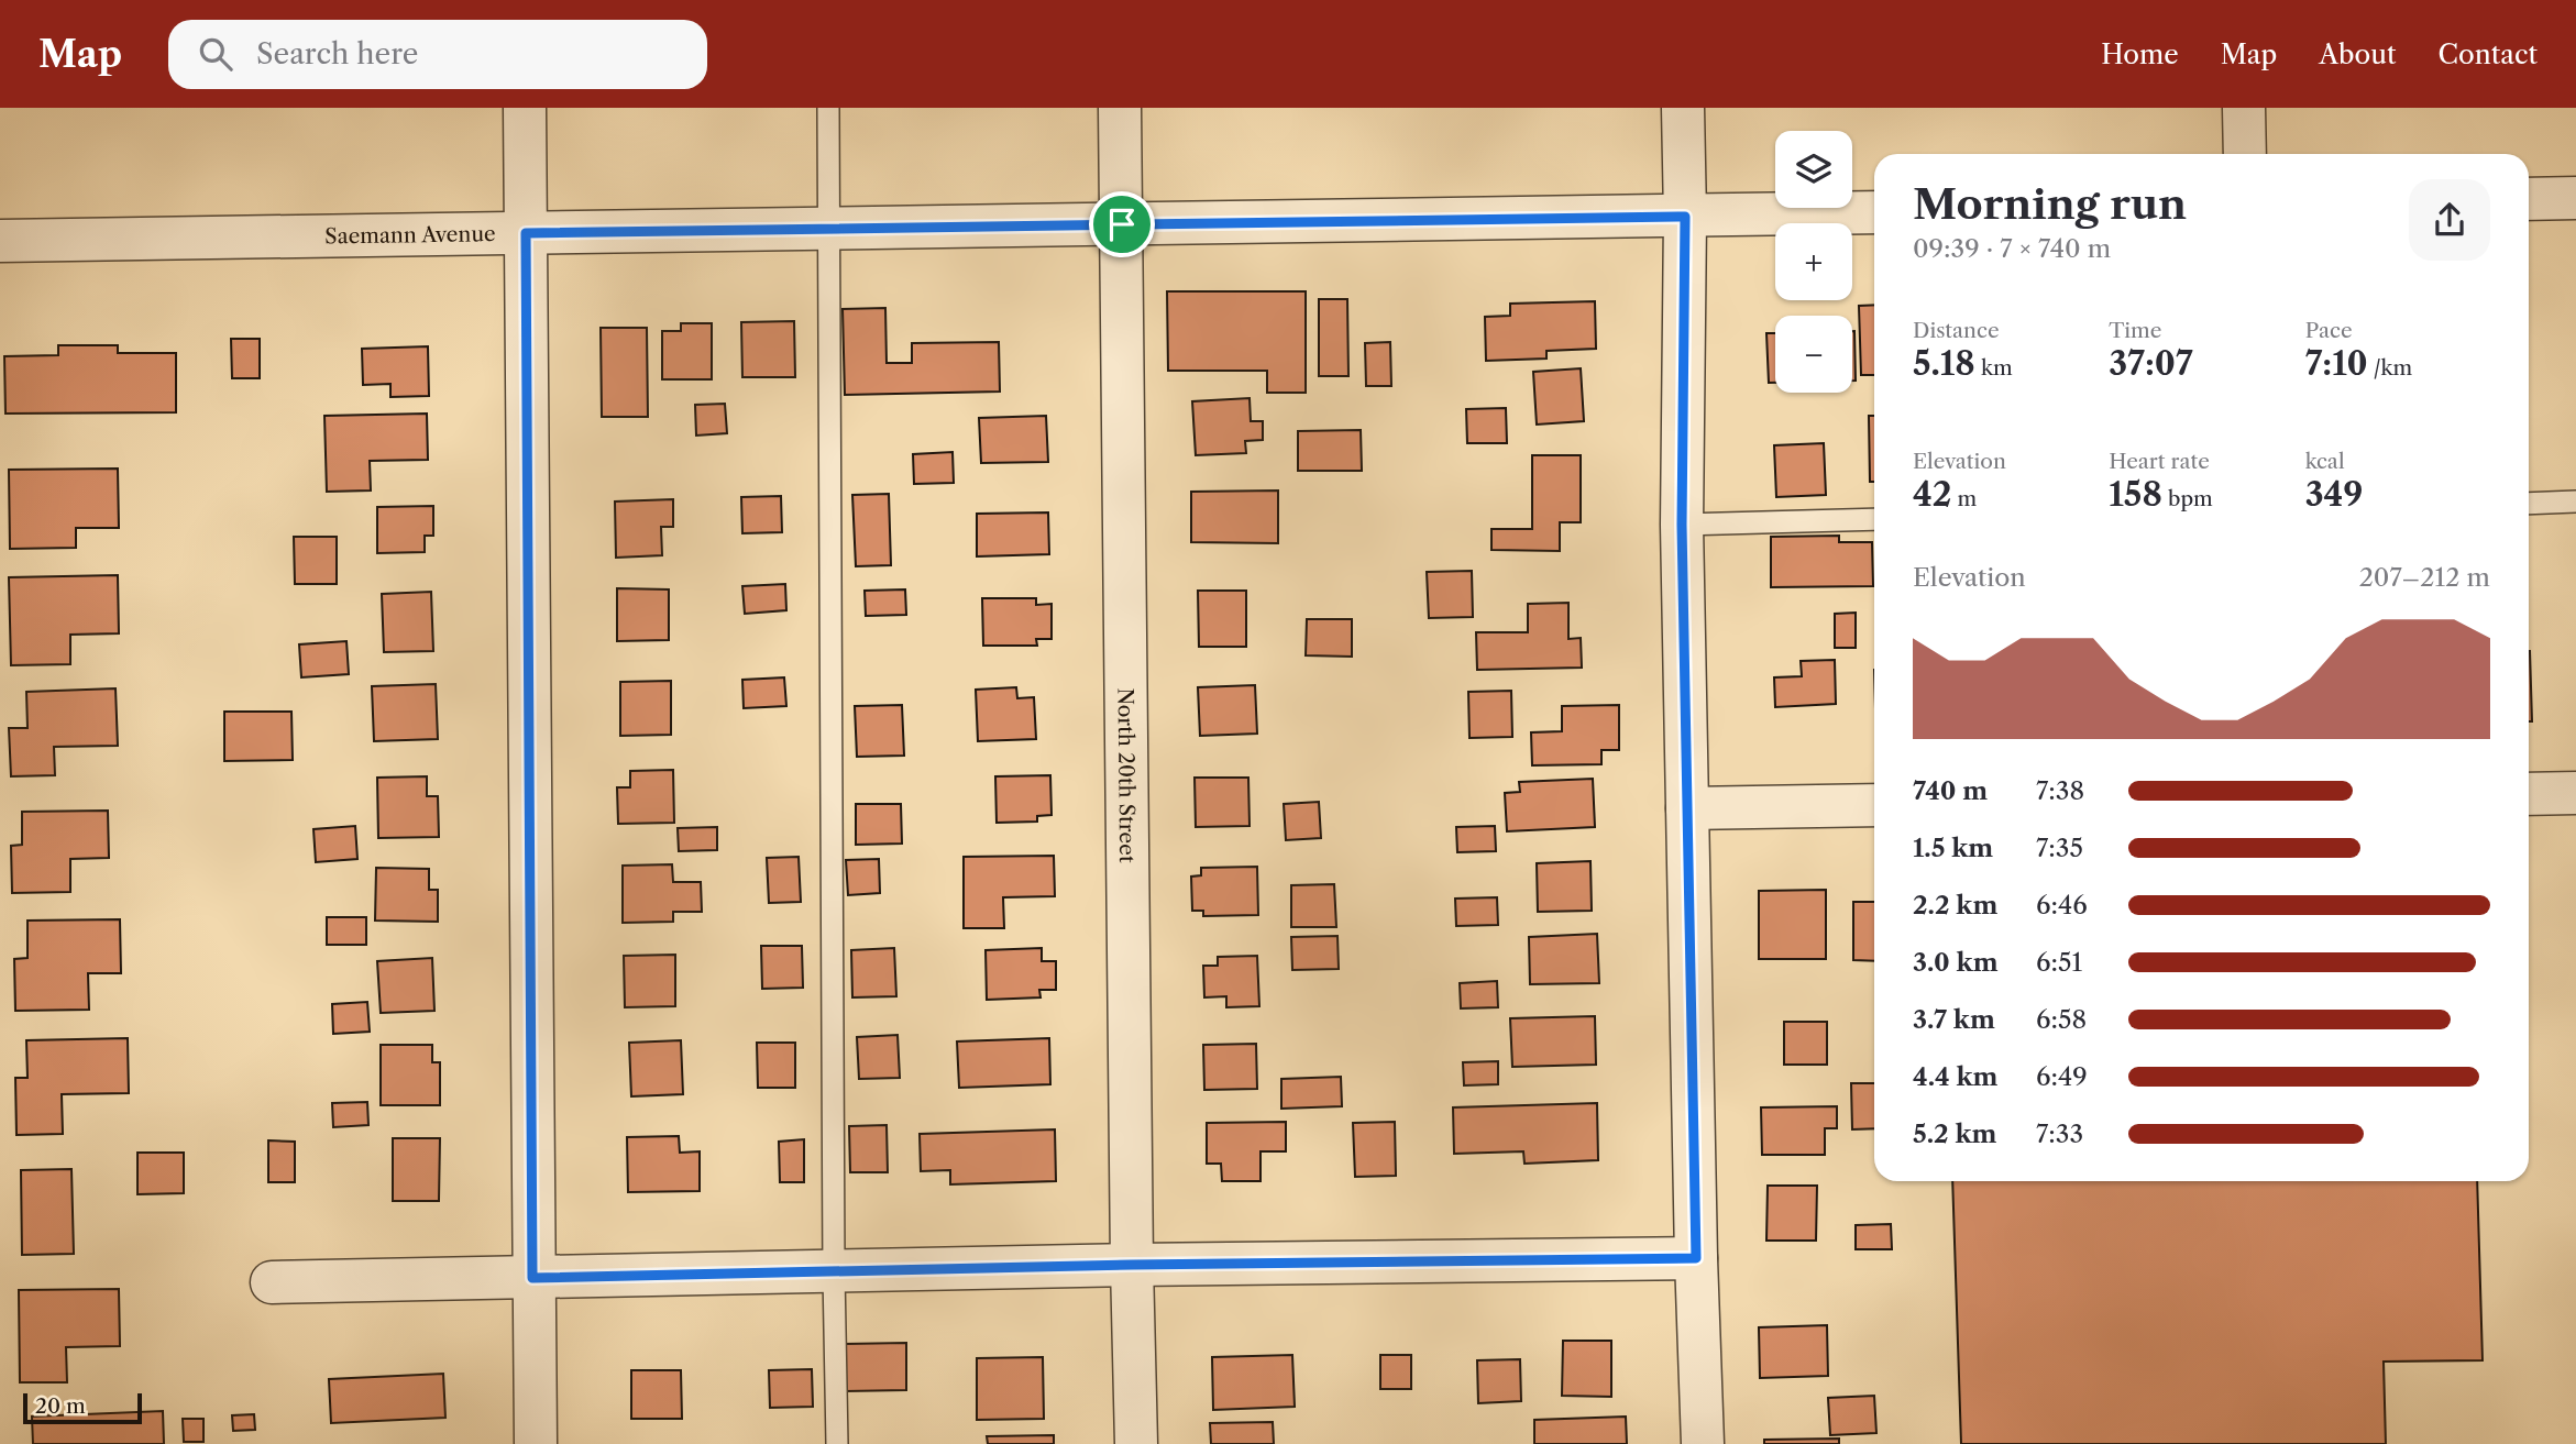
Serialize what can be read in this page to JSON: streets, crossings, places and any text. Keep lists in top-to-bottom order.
{
  "streets": {
    "street": ["Saemann Avenue", "North 20th Street"]
  },
  "crossings": [
    ["Saemann Avenue", "North 20th Street"]
  ],
  "scale_bar": "20 m",
  "page": {
    "header": "Map",
    "search": "Search here",
    "nav": [
      "Home",
      "Map",
      "About",
      "Contact"
    ],
    "map_buttons": ["+", "−"],
    "heading": ["Morning run", "09:39 · 7 × 740 m"],
    "stats": [
      ["Distance", "5.18 km"],
      ["Time", "37:07"],
      ["Pace", "7:10 /km"],
      ["Elevation", "42 m"],
      ["Heart rate", "158 bpm"],
      ["kcal", "349"]
    ],
    "chart": ["Elevation", "207–212 m"],
    "list": [
      {
        "name": "740 m",
        "note": "7:38"
      },
      {
        "name": "1.5 km",
        "note": "7:35"
      },
      {
        "name": "2.2 km",
        "note": "6:46"
      },
      {
        "name": "3.0 km",
        "note": "6:51"
      },
      {
        "name": "3.7 km",
        "note": "6:58"
      },
      {
        "name": "4.4 km",
        "note": "6:49"
      },
      {
        "name": "5.2 km",
        "note": "7:33"
      }
    ],
    "scale": "20 m"
  }
}
